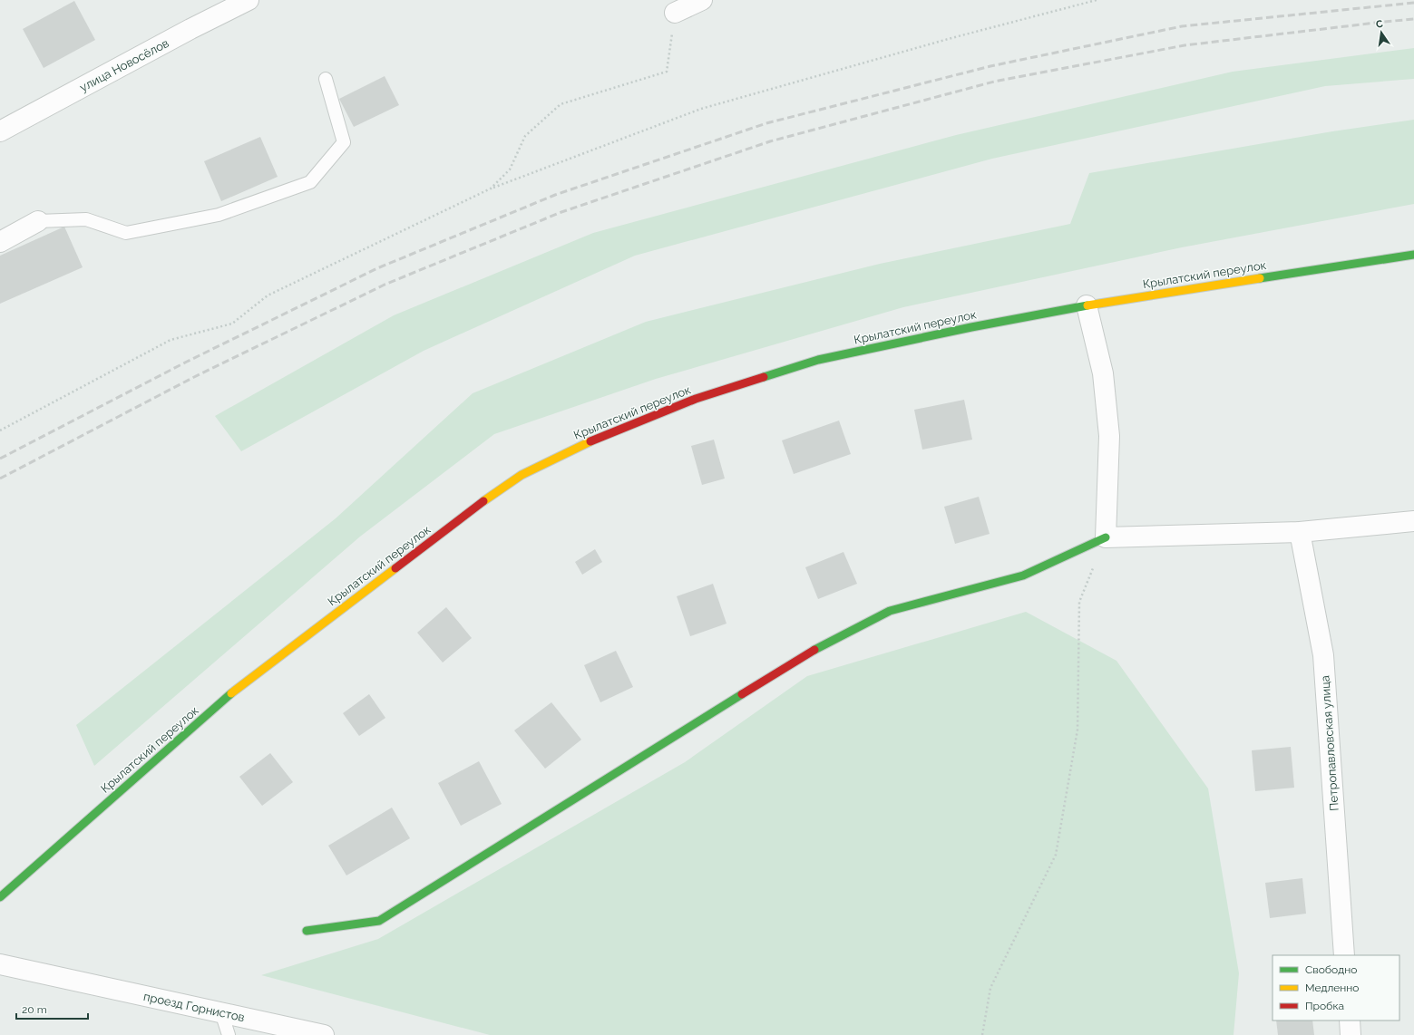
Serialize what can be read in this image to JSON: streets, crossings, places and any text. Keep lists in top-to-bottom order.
{
  "streets": {
    "street": [
      "улица Новосёлов",
      "Крылатский переулок",
      "Петропавловская улица",
      "проезд Горнистов"
    ]
  },
  "legend": ["Свободно", "Медленно", "Пробка"],
  "scale_bar": "20 m",
  "north": "top"
}
